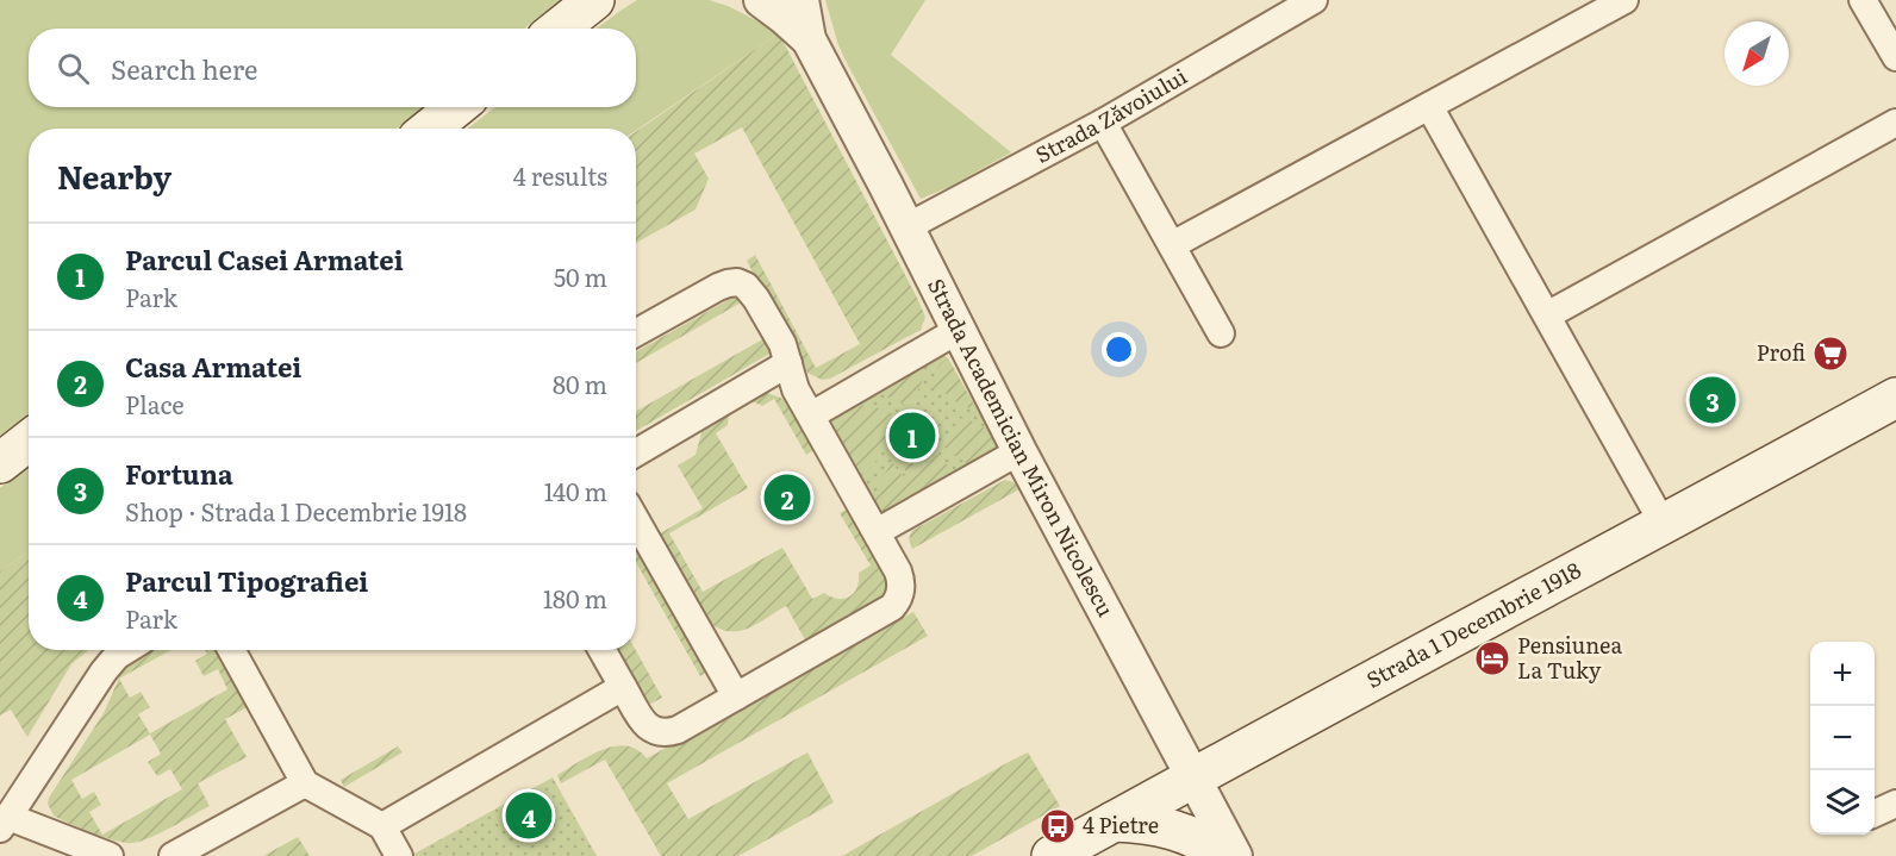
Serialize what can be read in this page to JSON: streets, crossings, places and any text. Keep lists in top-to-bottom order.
{
  "streets": {
    "main road": ["Strada 1 Decembrie 1918"],
    "street": ["Strada Zăvoiului", "Strada Academician Miron Nicolescu"]
  },
  "crossings": [
    ["Strada Zăvoiului", "Strada Academician Miron Nicolescu"],
    ["Strada Academician Miron Nicolescu", "Strada 1 Decembrie 1918"]
  ],
  "places": {
    "supermarket": ["Profi"],
    "hotel": ["Pensiunea La Tuky"],
    "bus stop": ["4 Pietre"]
  },
  "north": "bottom left",
  "page": {
    "search": "Search here",
    "heading": ["Nearby", "4 results"],
    "list": [
      {
        "mark": "1",
        "name": "Parcul Casei Armatei",
        "note": "Park",
        "value": "50 m"
      },
      {
        "mark": "2",
        "name": "Casa Armatei",
        "note": "Place",
        "value": "80 m"
      },
      {
        "mark": "3",
        "name": "Fortuna",
        "note": "Shop · Strada 1 Decembrie 1918",
        "value": "140 m"
      },
      {
        "mark": "4",
        "name": "Parcul Tipografiei",
        "note": "Park",
        "value": "180 m"
      }
    ],
    "pins": [
      "3",
      "1",
      "2",
      "4"
    ],
    "map_buttons": ["+", "−"]
  }
}
